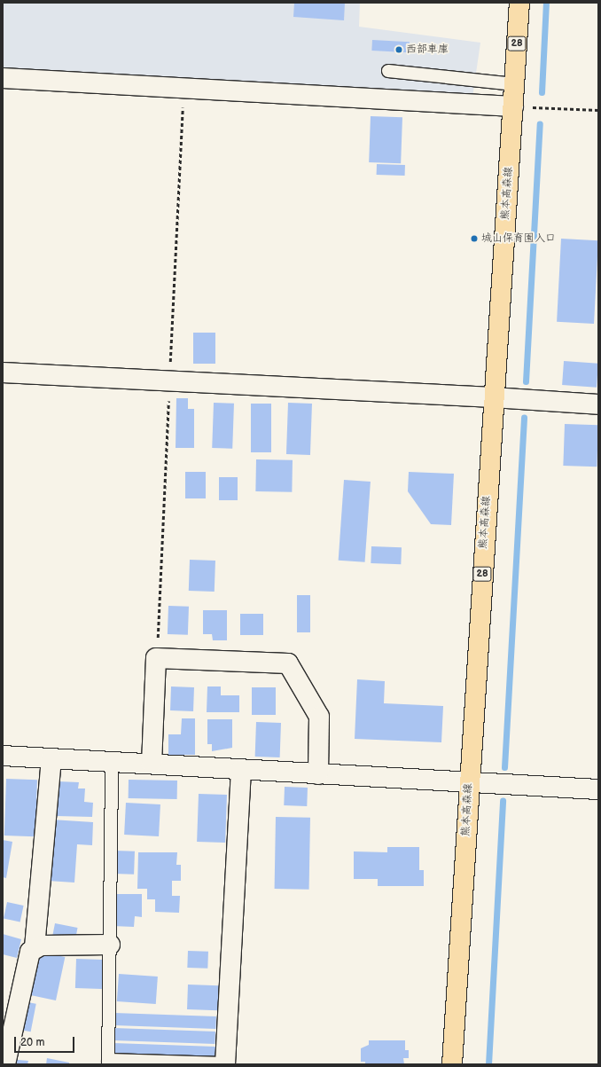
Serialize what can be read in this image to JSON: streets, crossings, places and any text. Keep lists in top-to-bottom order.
{
  "streets": {
    "main road": ["28", "熊本高森線"]
  },
  "places": ["西部車庫", "城山保育園入口"],
  "scale_bar": "20 m"
}
